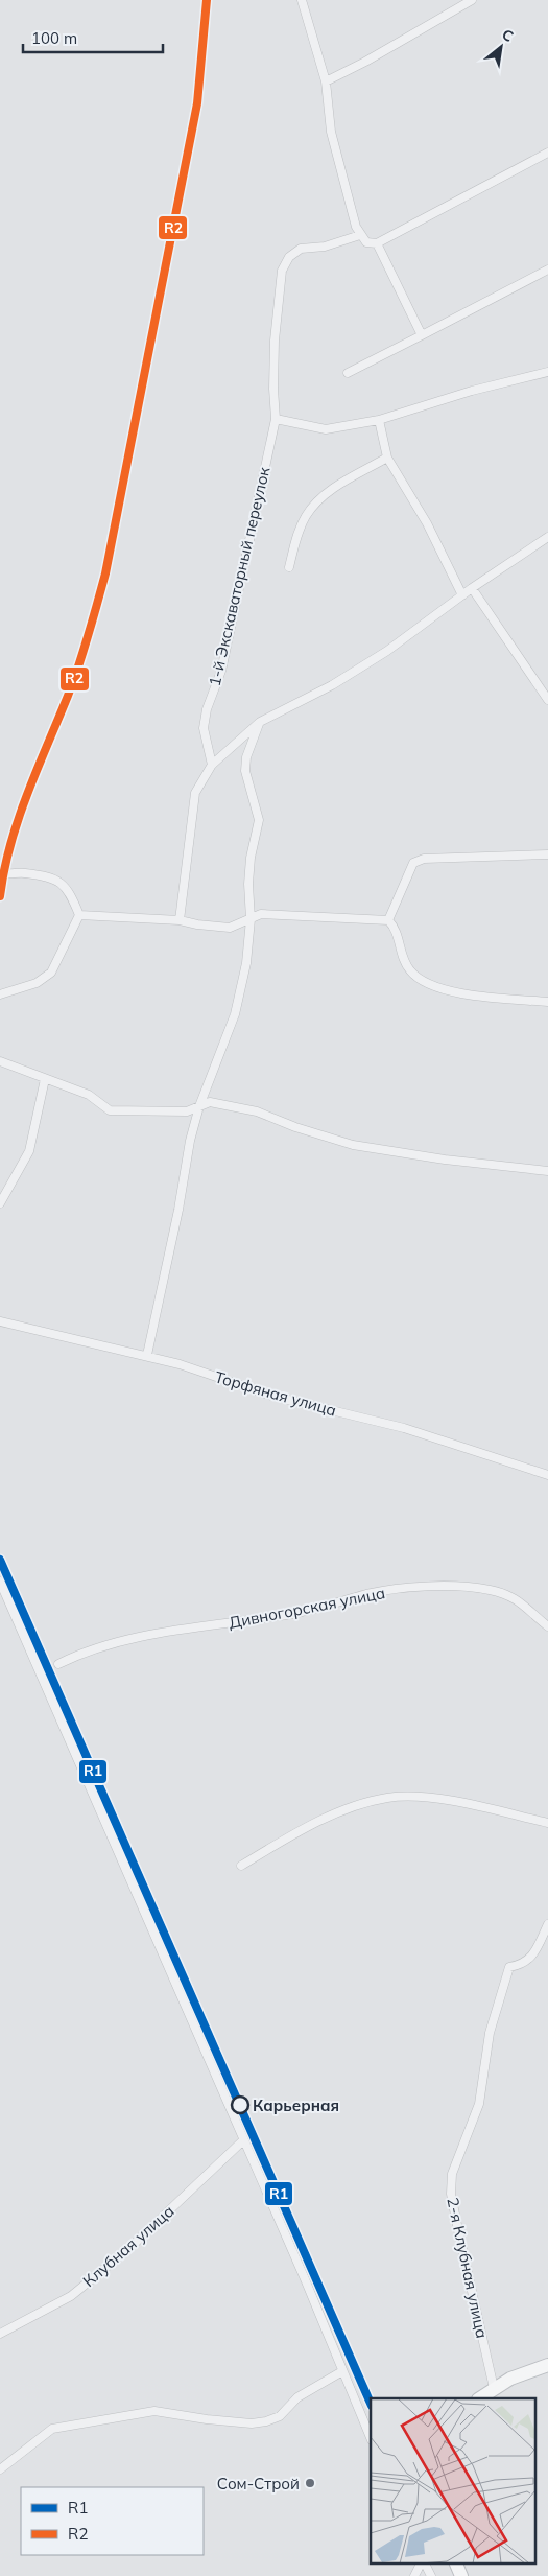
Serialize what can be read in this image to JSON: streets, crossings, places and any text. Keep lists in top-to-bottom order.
{
  "streets": {
    "street": [
      "1-й Экскаваторный переулок",
      "Торфяная улица",
      "Дивногорская улица",
      "Клубная улица",
      "2-я Клубная улица"
    ]
  },
  "places": ["Карьерная", "Сом-Строй"],
  "lines": ["transit line R2", "transit line R1"],
  "legend": ["R1", "R2"],
  "scale_bar": "100 m",
  "north": "top right"
}
